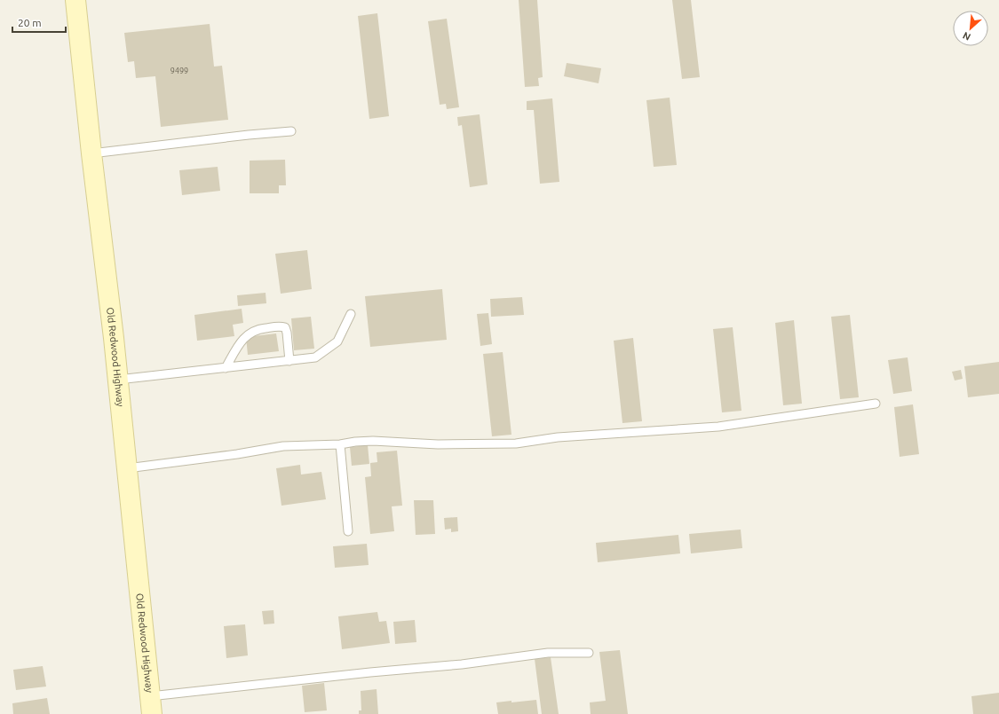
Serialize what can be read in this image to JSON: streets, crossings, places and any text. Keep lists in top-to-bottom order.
{
  "streets": {
    "main road": ["Old Redwood Highway"]
  },
  "house_numbers": ["9499"],
  "scale_bar": "20 m",
  "north": "bottom left"
}
